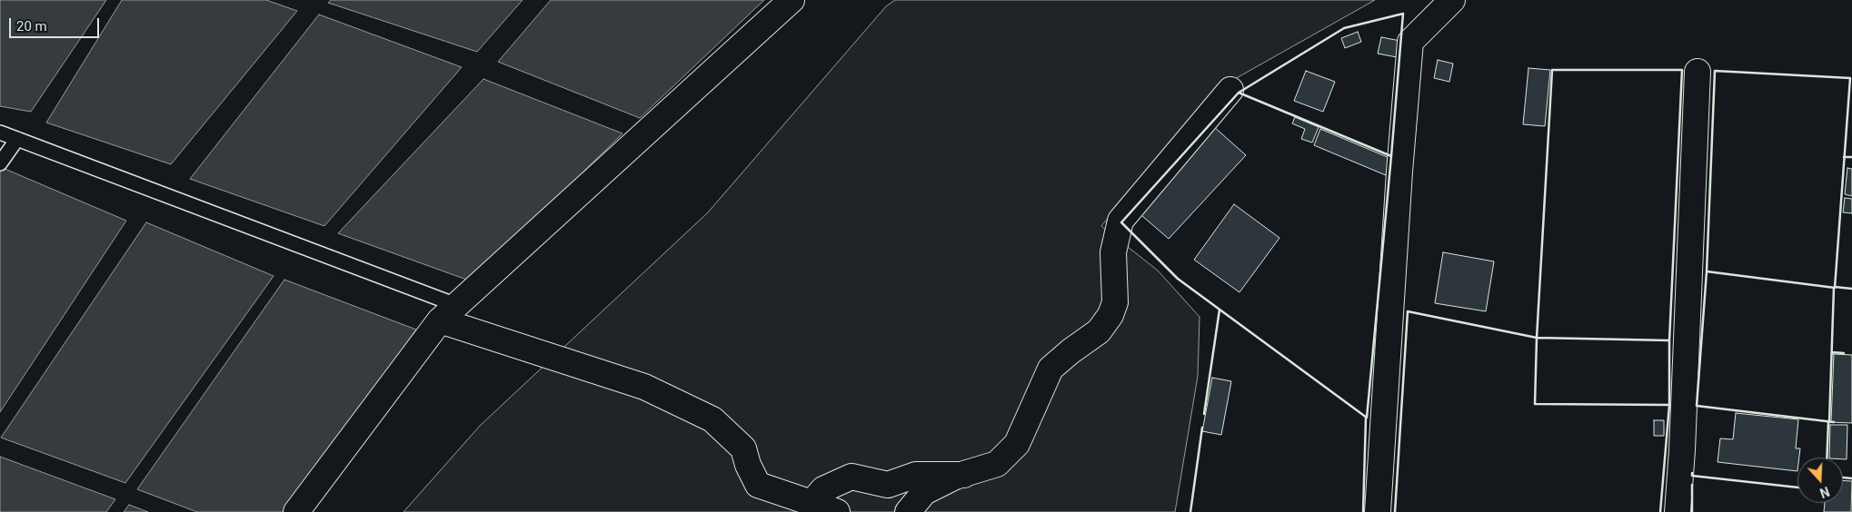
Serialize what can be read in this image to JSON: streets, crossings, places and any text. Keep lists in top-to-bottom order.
{
  "scale_bar": "20 m",
  "north": "bottom"
}
